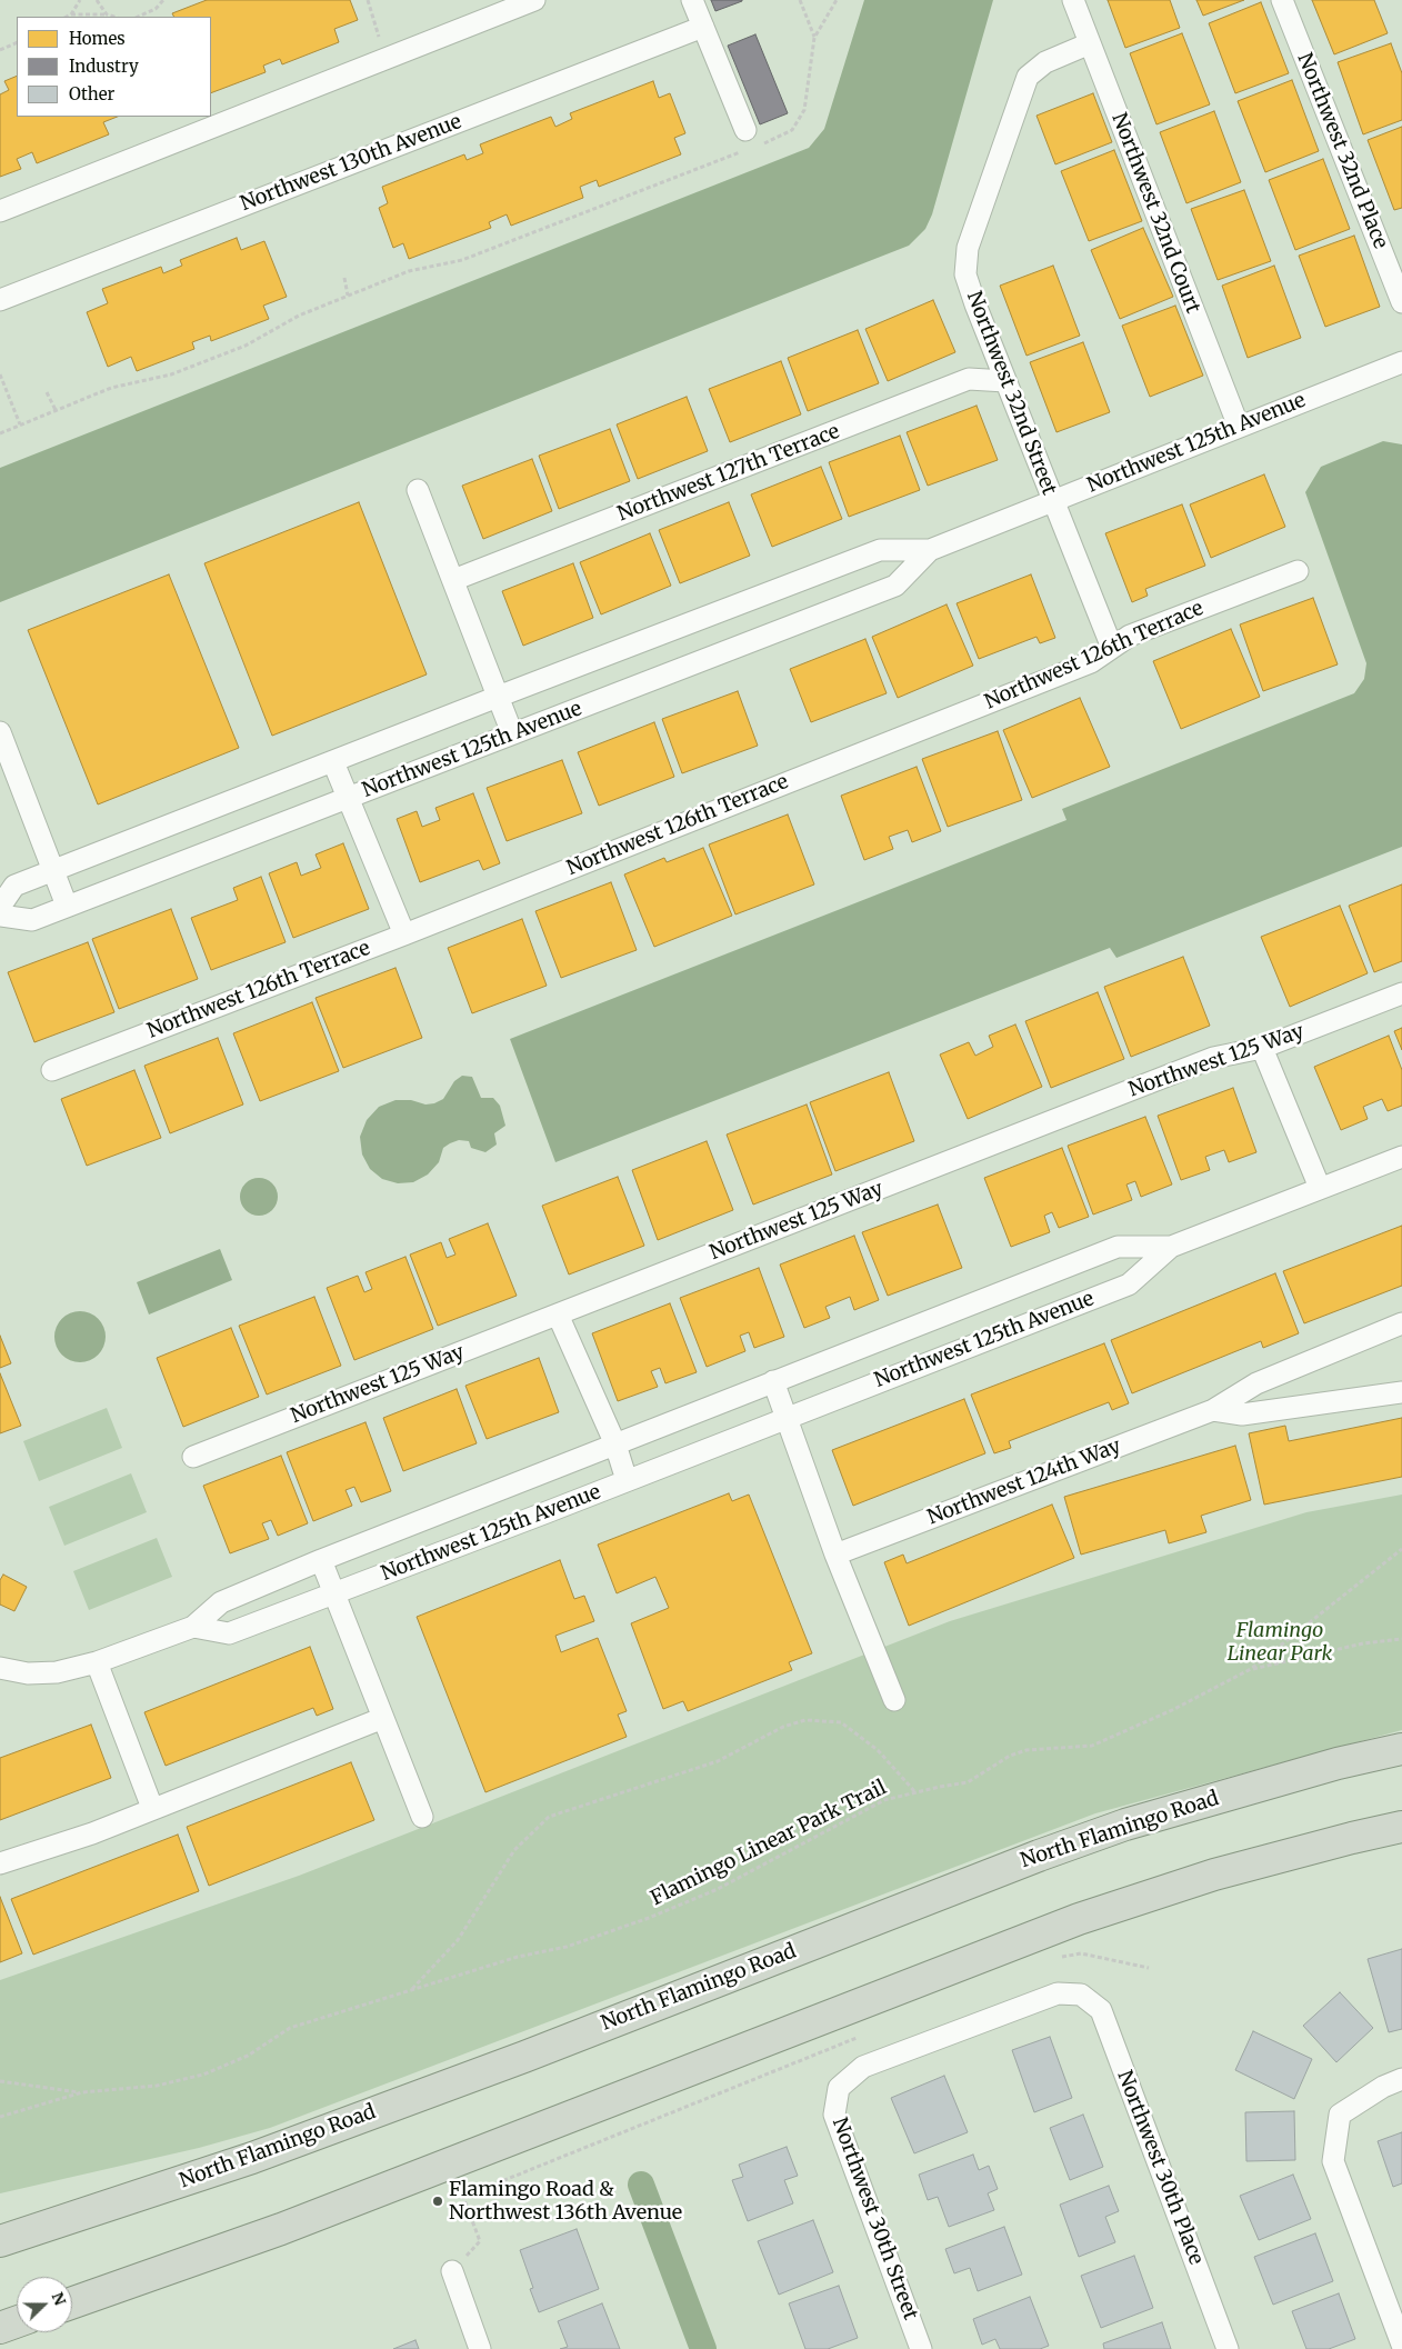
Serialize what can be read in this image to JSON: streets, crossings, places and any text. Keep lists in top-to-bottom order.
{
  "streets": {
    "highway": ["North Flamingo Road"],
    "street": [
      "Northwest 32nd Place",
      "Northwest 130th Avenue",
      "Northwest 32nd Court",
      "Northwest 32nd Street",
      "Northwest 125th Avenue",
      "Northwest 127th Terrace",
      "Northwest 126th Terrace",
      "Northwest 125 Way",
      "Northwest 124th Way",
      "Northwest 30th Place",
      "Northwest 30th Street"
    ],
    "path": ["Flamingo Linear Park Trail"]
  },
  "crossings": [
    ["Northwest 32nd Court", "Northwest 32nd Street"],
    ["Northwest 32nd Court", "Northwest 125th Avenue"],
    ["Northwest 32nd Street", "Northwest 125th Avenue"],
    ["Northwest 32nd Street", "Northwest 127th Terrace"],
    ["Northwest 32nd Street", "Northwest 126th Terrace"],
    ["Northwest 30th Place", "Northwest 30th Street"]
  ],
  "parks": ["Flamingo Linear Park"],
  "places": ["Flamingo Road & Northwest 136th Avenue"],
  "legend": ["Homes", "Industry", "Other"],
  "north": "right"
}
